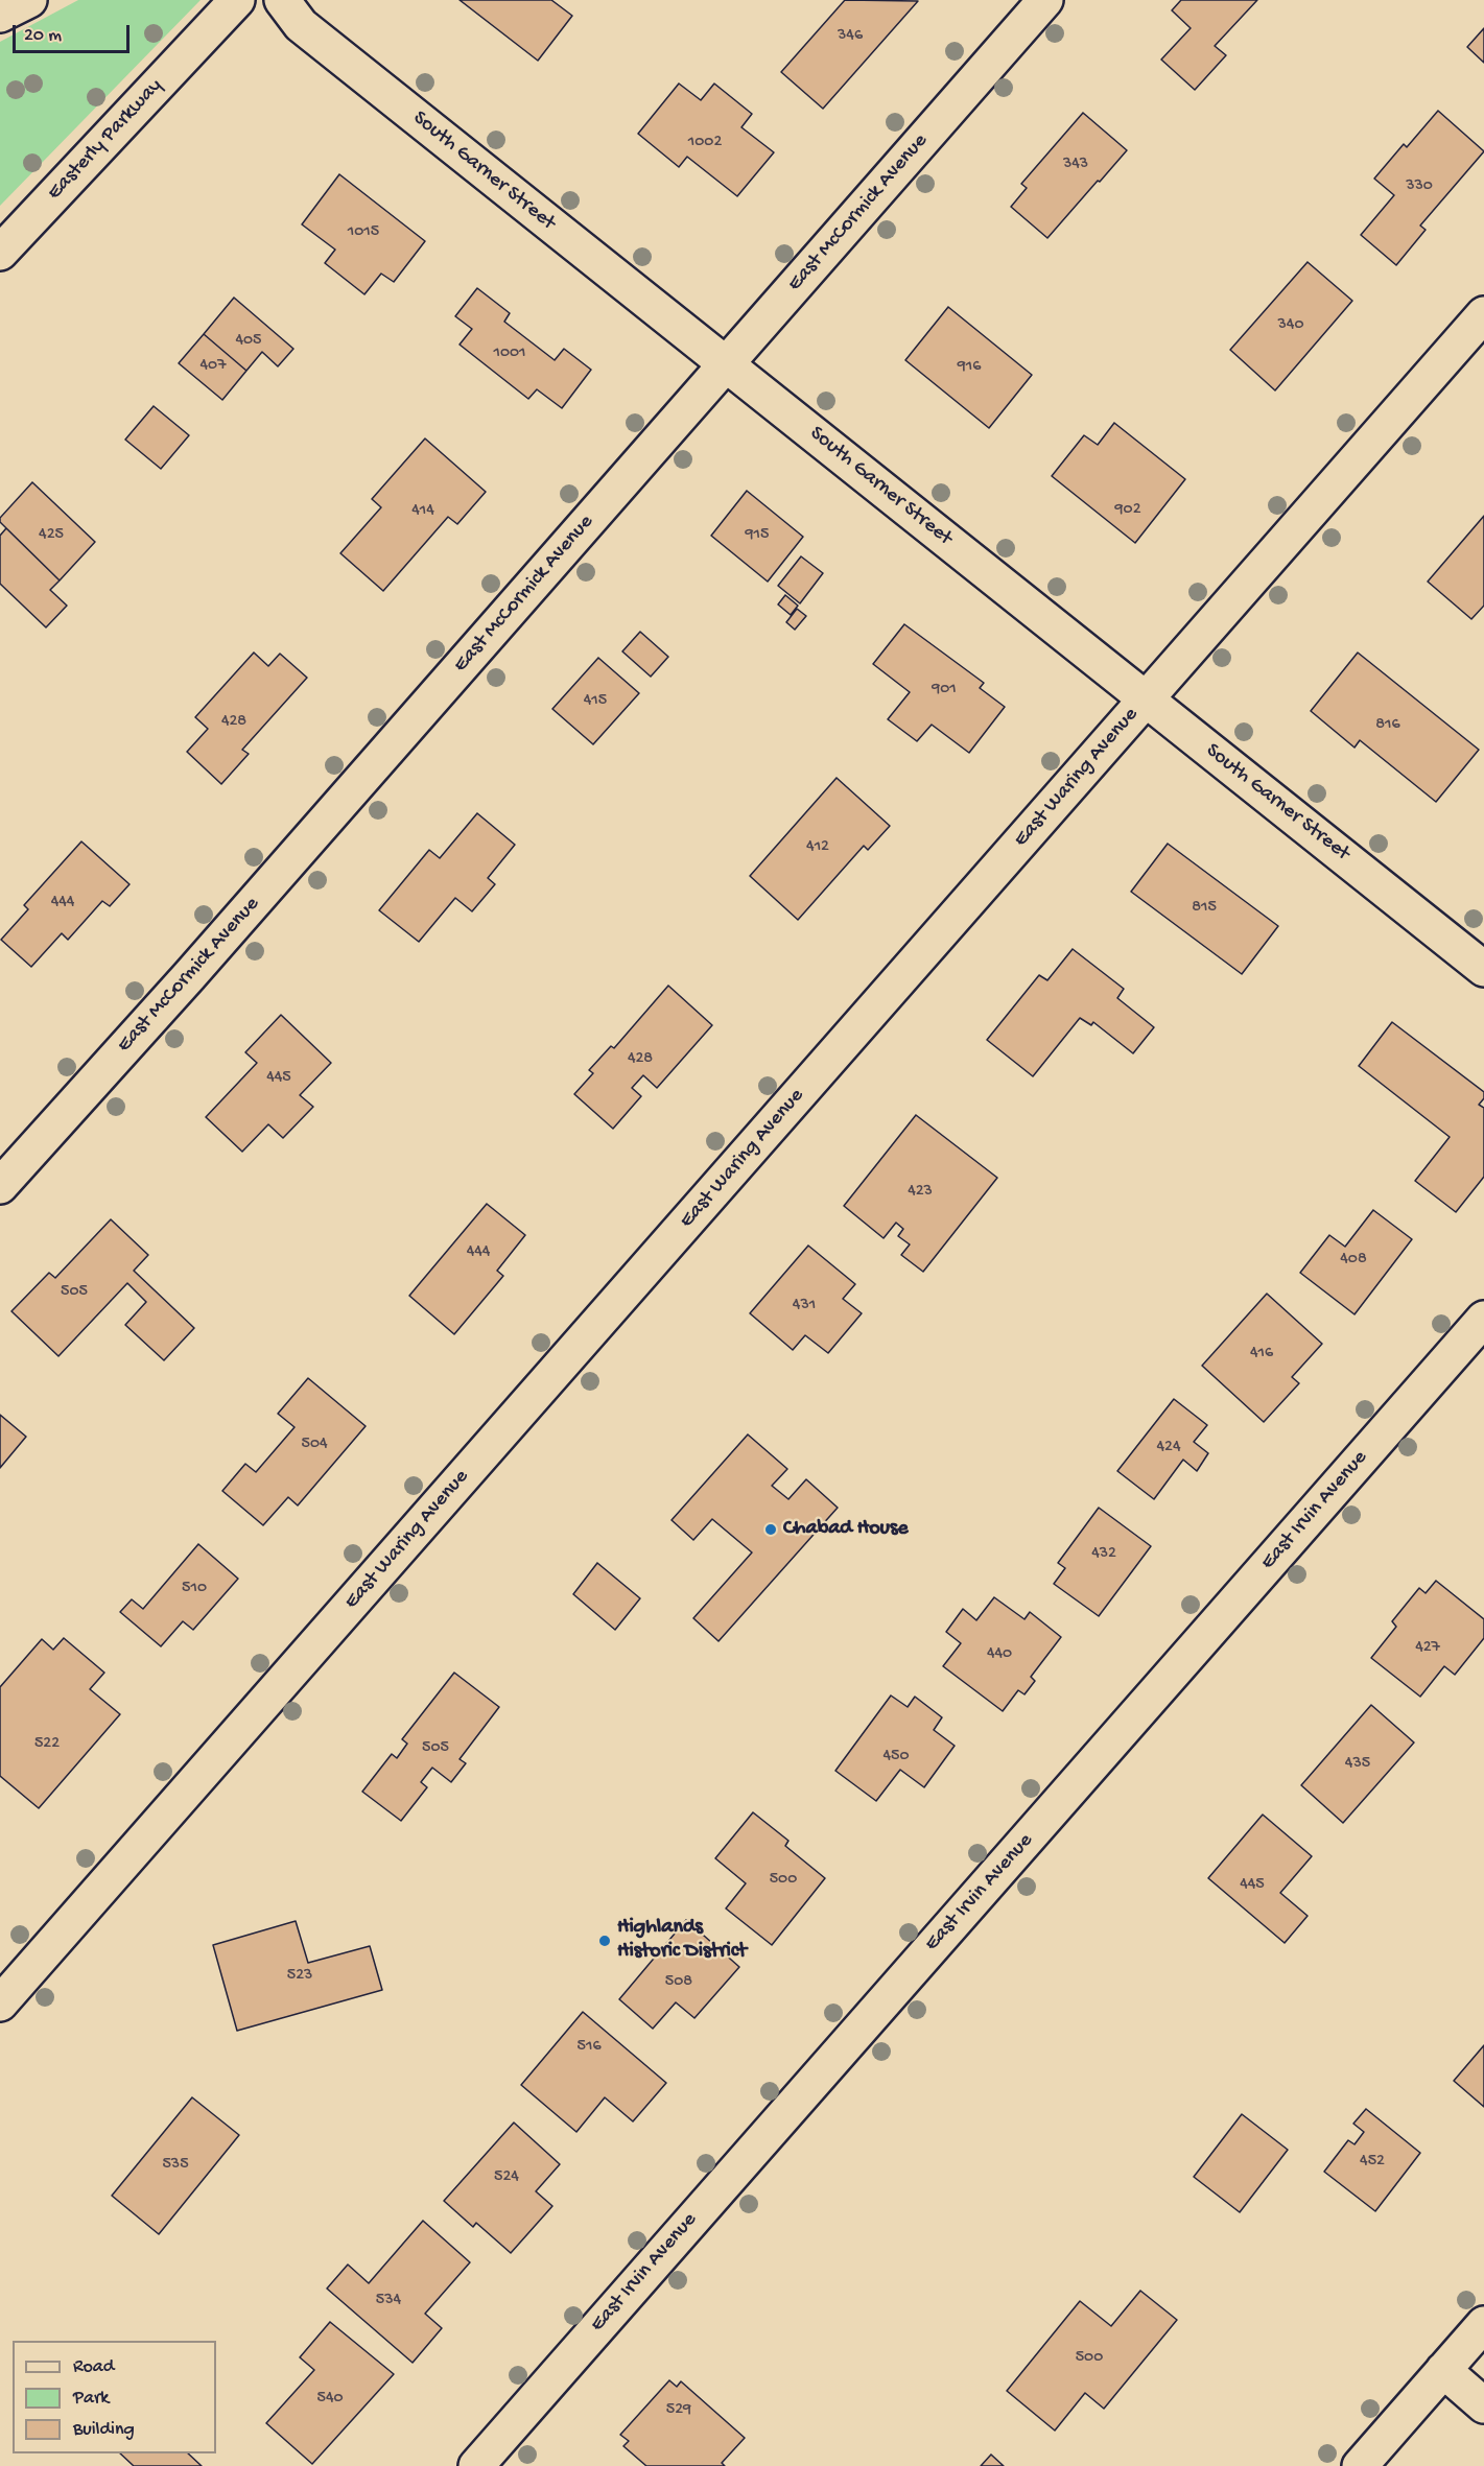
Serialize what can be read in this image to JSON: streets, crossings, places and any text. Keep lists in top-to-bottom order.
{
  "streets": {
    "street": [
      "Easterly Parkway",
      "South Garner Street",
      "East McCormick Avenue",
      "East Waring Avenue",
      "East Irvin Avenue"
    ]
  },
  "crossings": [
    ["South Garner Street", "East McCormick Avenue"],
    ["South Garner Street", "East Waring Avenue"]
  ],
  "places": ["Chabad House", "Highlands Historic District"],
  "house_numbers": [
    "346",
    "1002",
    "343",
    "330",
    "1015",
    "340",
    "405",
    "1001",
    "407",
    "916",
    "902",
    "414",
    "425",
    "915",
    "901",
    "415",
    "428",
    "816",
    "412",
    "444",
    "815",
    "428",
    "445",
    "423",
    "444",
    "408",
    "505",
    "431",
    "416",
    "504",
    "424",
    "432",
    "510",
    "427",
    "440",
    "522",
    "505",
    "450",
    "435",
    "500",
    "445",
    "523",
    "508",
    "516",
    "452",
    "535",
    "524",
    "534",
    "500",
    "540",
    "529"
  ],
  "legend": ["Road", "Park", "Building"],
  "scale_bar": "20 m"
}
